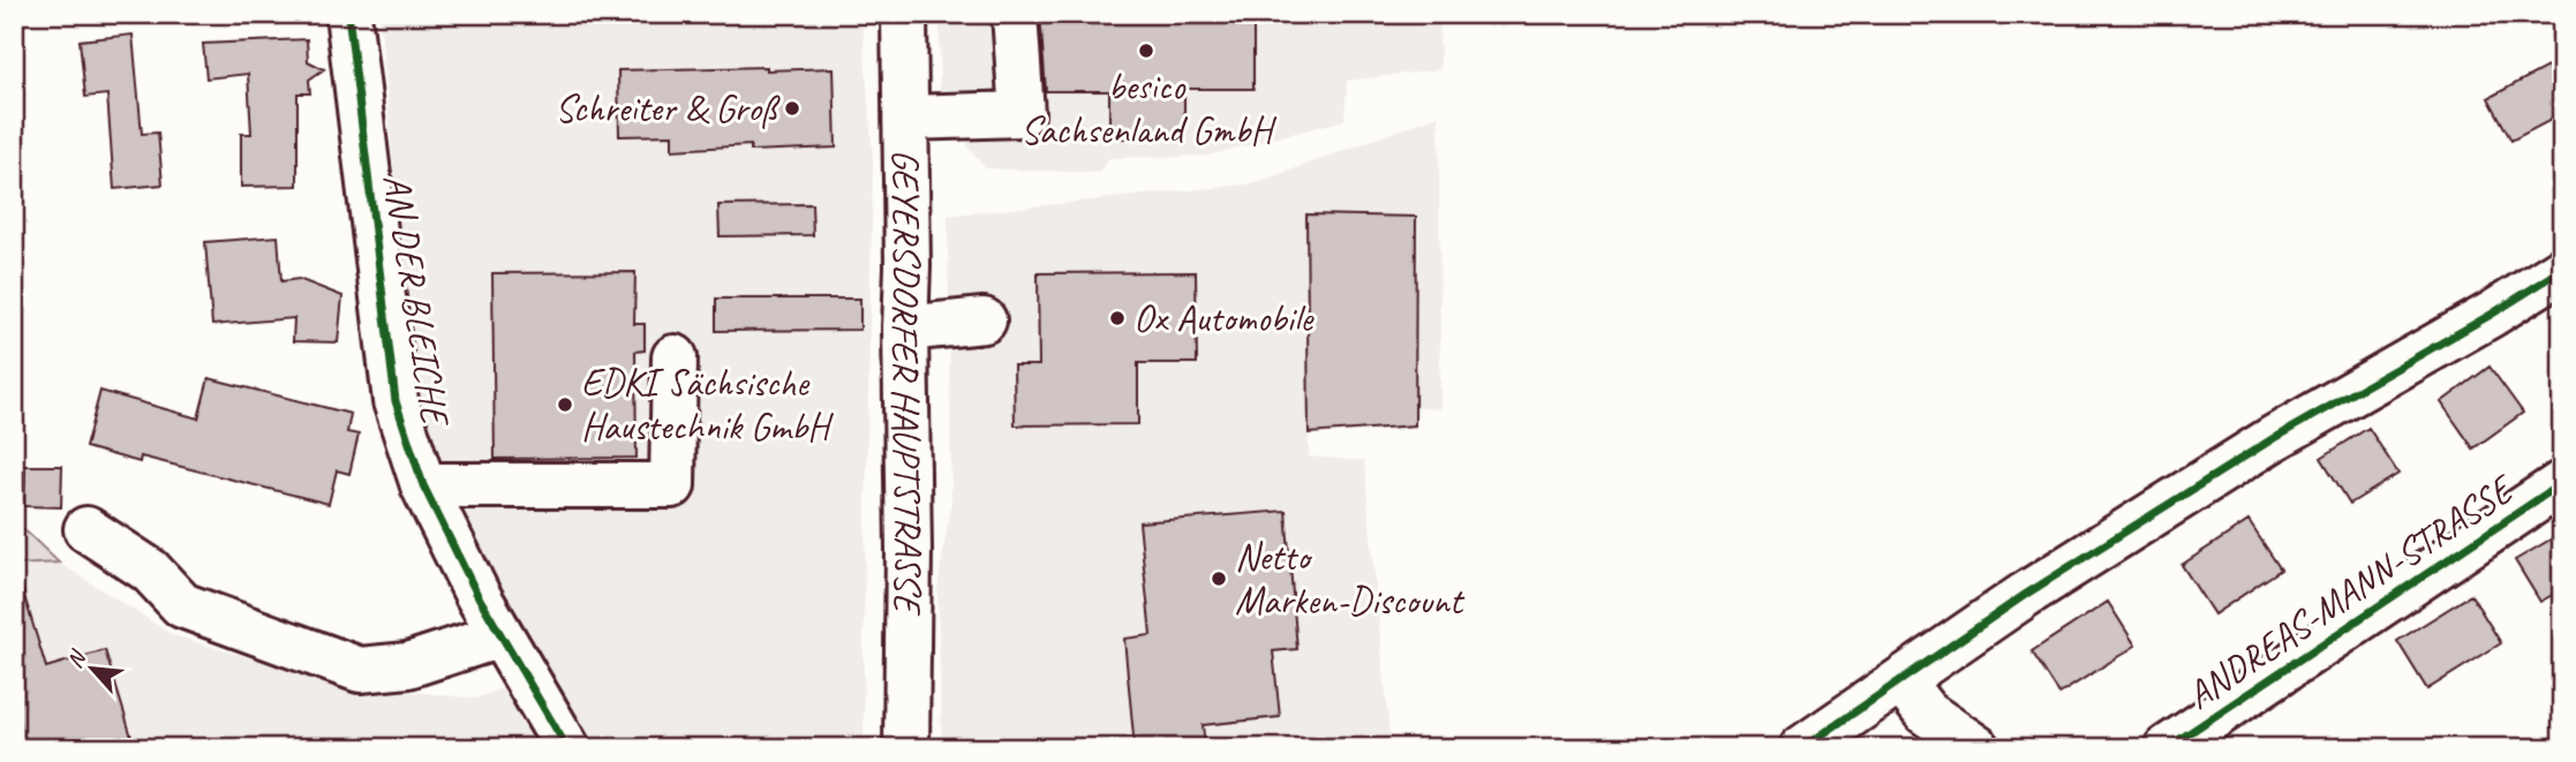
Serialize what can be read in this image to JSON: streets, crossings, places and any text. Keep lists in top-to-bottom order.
{
  "streets": {
    "street": ["AN DER BLEICHE", "GEYERSDORFER HAUPTSTRASSE", "ANDREAS-MANN-STRASSE"]
  },
  "places": [
    "besico Sachsenland GmbH",
    "Schreiter & Groß",
    "Ox Automobile",
    "EDKI Sächsische Haustechnik GmbH",
    "Netto Marken-Discount"
  ],
  "north": "top left"
}
